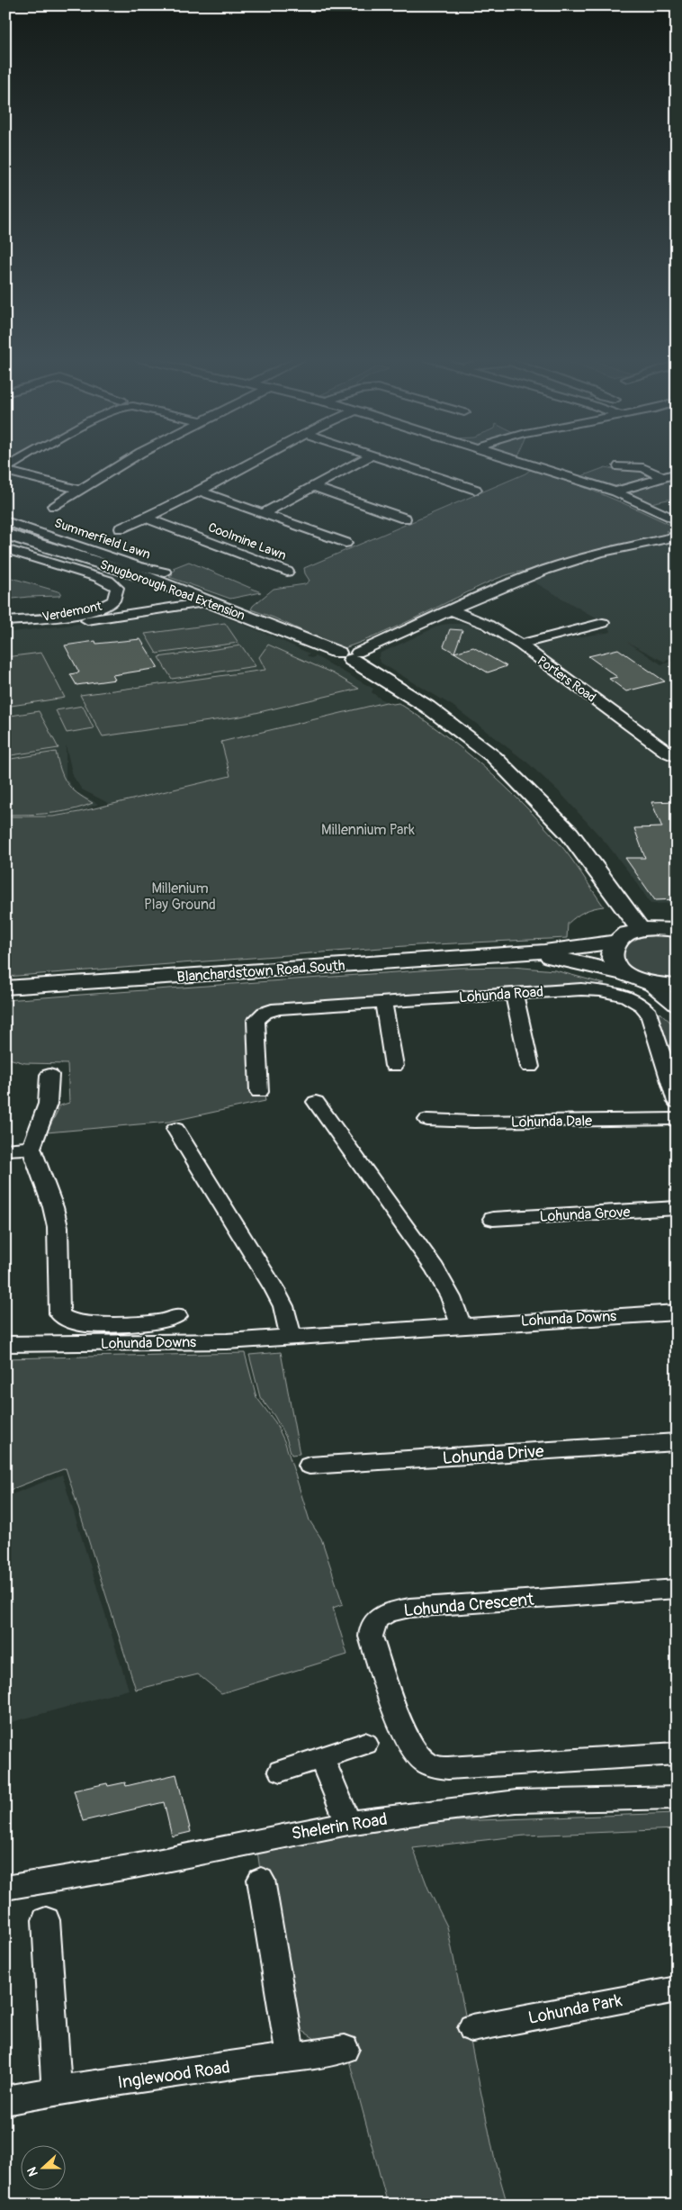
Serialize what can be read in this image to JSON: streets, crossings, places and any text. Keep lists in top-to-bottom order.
{
  "streets": {
    "main road": ["Snugborough Road Extension", "Blanchardstown Road South"],
    "street": [
      "Summerfield Lawn",
      "Coolmine Lawn",
      "Verdemont",
      "Porters Road",
      "Lohunda Road",
      "Lohunda Dale",
      "Lohunda Grove",
      "Lohunda Downs",
      "Lohunda Drive",
      "Lohunda Crescent",
      "Shelerin Road",
      "Lohunda Park",
      "Inglewood Road"
    ]
  },
  "parks": ["Millennium Park", "Millenium Play Ground"],
  "north": "left"
}
